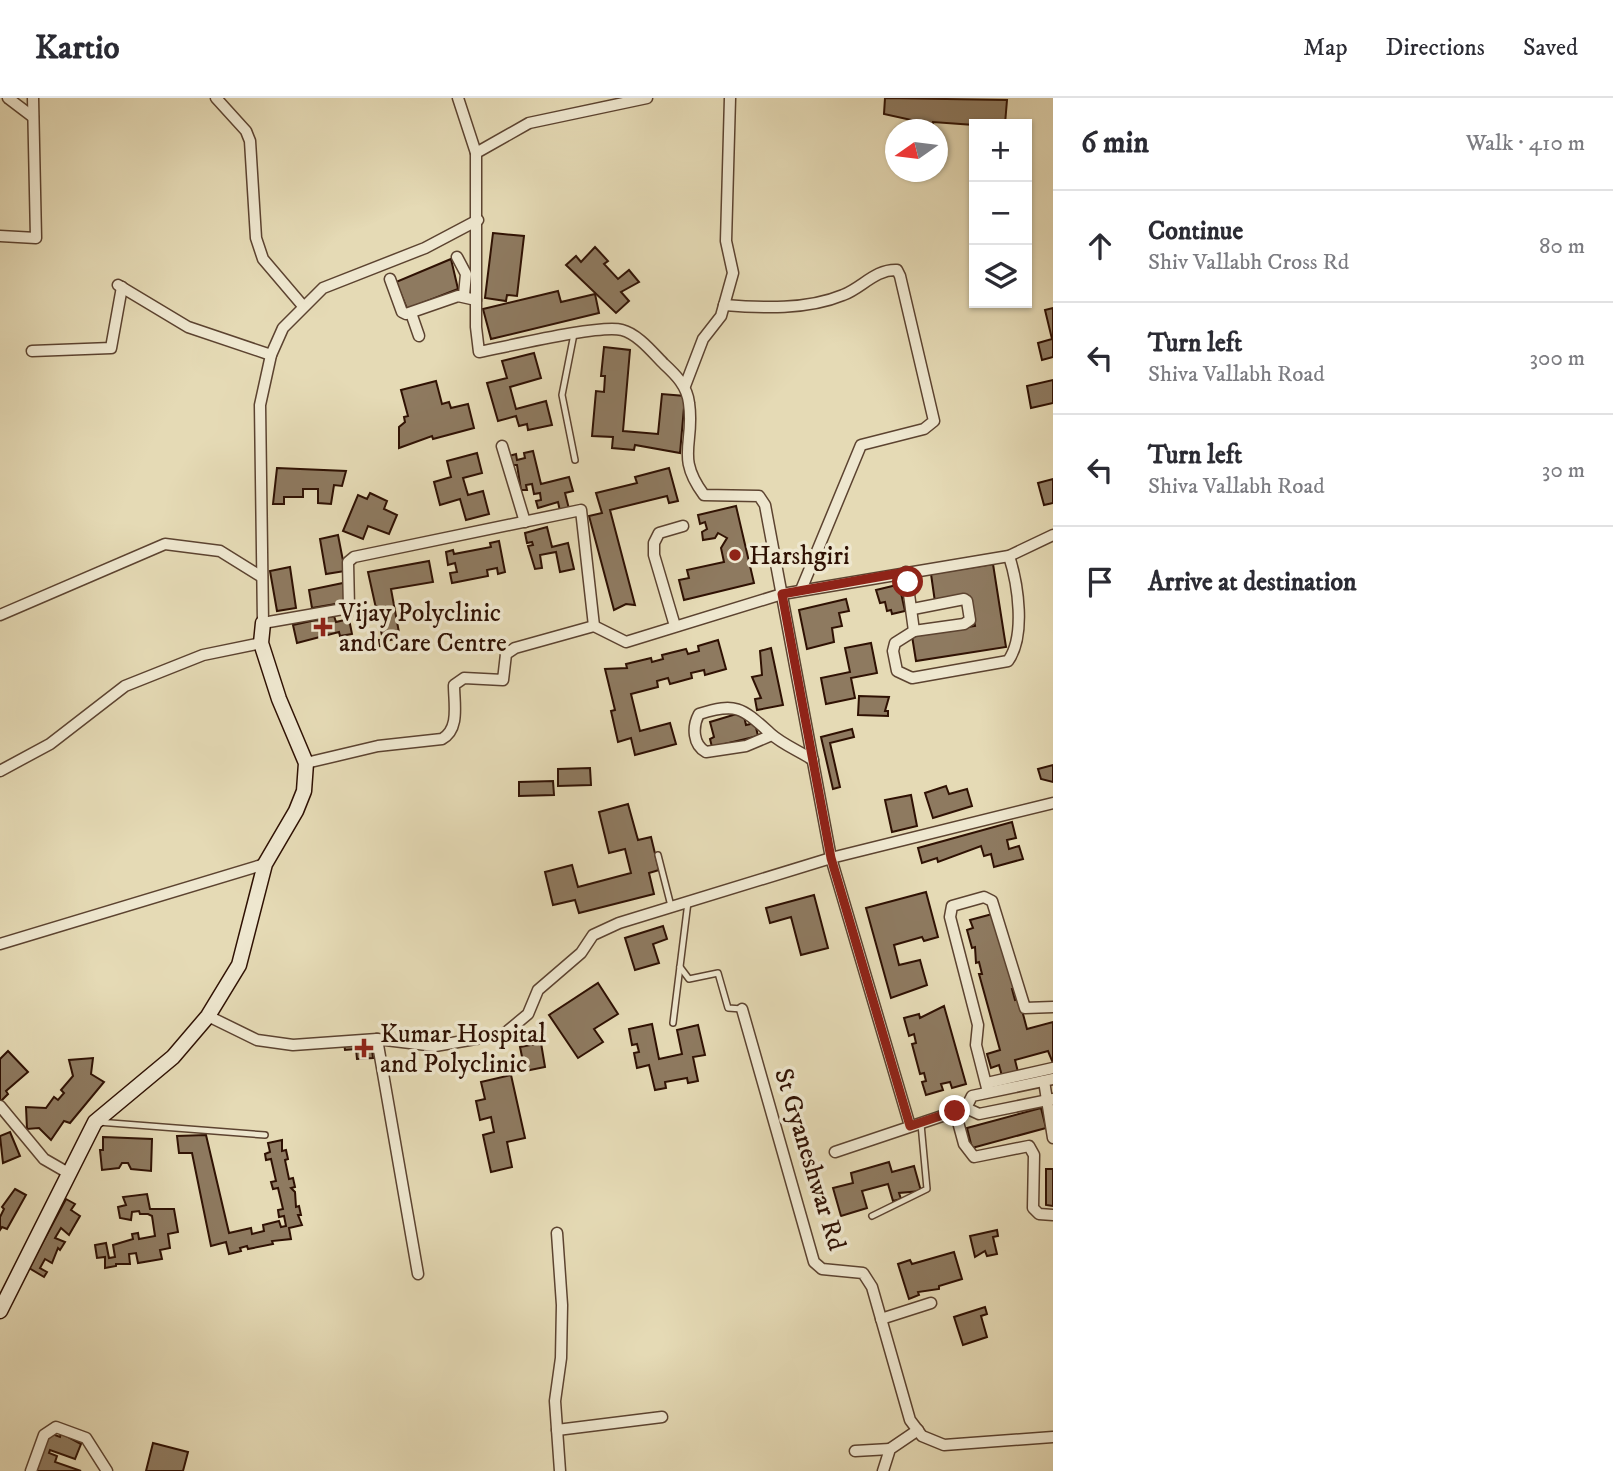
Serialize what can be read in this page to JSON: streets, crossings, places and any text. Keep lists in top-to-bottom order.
{
  "streets": {
    "street": ["St Gyaneshwar Rd"]
  },
  "places": {
    "other": ["Harshgiri"],
    "health": ["Vijay Polyclinic and Care Centre", "Kumar Hospital and Polyclinic"]
  },
  "north": "left",
  "page": {
    "header": "Kartio",
    "nav": ["Map", "Directions", "Saved"],
    "heading": ["6 min", "Walk · 410 m"],
    "map_buttons": ["+", "−"],
    "list": [
      ["Continue", "Shiv Vallabh Cross Rd", "80 m"],
      ["Turn left", "Shiva Vallabh Road", "300 m"],
      ["Turn left", "Shiva Vallabh Road", "30 m"],
      "Arrive at destination"
    ]
  }
}
